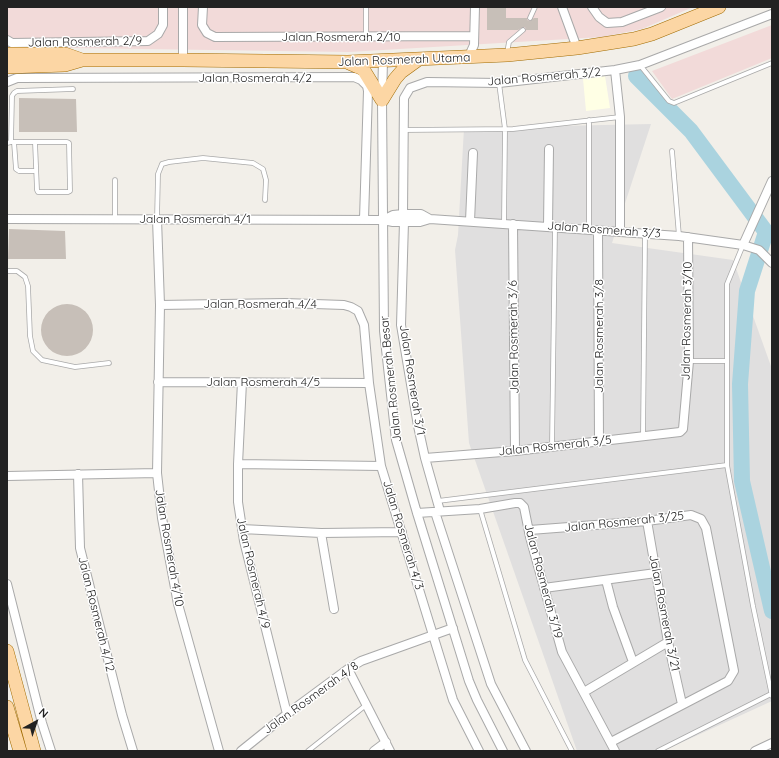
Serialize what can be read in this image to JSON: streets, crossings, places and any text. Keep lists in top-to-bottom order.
{
  "streets": {
    "main road": ["Jalan Rosmerah Utama"],
    "street": [
      "Jalan Rosmerah 2/10",
      "Jalan Rosmerah 2/9",
      "Jalan Rosmerah 3/2",
      "Jalan Rosmerah 4/2",
      "Jalan Rosmerah 4/1",
      "Jalan Rosmerah 3/3",
      "Jalan Rosmerah 4/4",
      "Jalan Rosmerah 3/10",
      "Jalan Rosmerah 3/8",
      "Jalan Rosmerah 3/6",
      "Jalan Rosmerah Besar",
      "Jalan Rosmerah 3/1",
      "Jalan Rosmerah 4/5",
      "Jalan Rosmerah 3/5",
      "Jalan Rosmerah 3/25",
      "Jalan Rosmerah 4/3",
      "Jalan Rosmerah 4/10",
      "Jalan Rosmerah 4/9",
      "Jalan Rosmerah 3/19",
      "Jalan Rosmerah 3/21",
      "Jalan Rosmerah 4/12",
      "Jalan Rosmerah 4/8"
    ]
  },
  "crossings": [
    ["Jalan Rosmerah Utama", "Jalan Rosmerah Besar"],
    ["Jalan Rosmerah 3/2", "Jalan Rosmerah 3/3"],
    ["Jalan Rosmerah 3/2", "Jalan Rosmerah 3/1"],
    ["Jalan Rosmerah 4/2", "Jalan Rosmerah 4/1"],
    ["Jalan Rosmerah 4/1", "Jalan Rosmerah 3/3"],
    ["Jalan Rosmerah 4/1", "Jalan Rosmerah Besar"],
    ["Jalan Rosmerah 4/1", "Jalan Rosmerah 4/10"],
    ["Jalan Rosmerah 3/3", "Jalan Rosmerah 3/10"],
    ["Jalan Rosmerah 3/3", "Jalan Rosmerah 3/8"],
    ["Jalan Rosmerah 3/3", "Jalan Rosmerah 3/6"],
    ["Jalan Rosmerah 3/3", "Jalan Rosmerah Besar"],
    ["Jalan Rosmerah 3/3", "Jalan Rosmerah 3/1"],
    ["Jalan Rosmerah 4/4", "Jalan Rosmerah 4/3"],
    ["Jalan Rosmerah 4/4", "Jalan Rosmerah 4/10"],
    ["Jalan Rosmerah 3/10", "Jalan Rosmerah 3/5"],
    ["Jalan Rosmerah 3/8", "Jalan Rosmerah 3/5"],
    ["Jalan Rosmerah 3/6", "Jalan Rosmerah 3/5"],
    ["Jalan Rosmerah Besar", "Jalan Rosmerah 3/19"],
    ["Jalan Rosmerah Besar", "Jalan Rosmerah 4/8"],
    ["Jalan Rosmerah 3/1", "Jalan Rosmerah 3/5"],
    ["Jalan Rosmerah 3/1", "Jalan Rosmerah 3/19"],
    ["Jalan Rosmerah 4/5", "Jalan Rosmerah 4/3"],
    ["Jalan Rosmerah 4/5", "Jalan Rosmerah 4/10"],
    ["Jalan Rosmerah 4/5", "Jalan Rosmerah 4/9"],
    ["Jalan Rosmerah 3/25", "Jalan Rosmerah 3/19"],
    ["Jalan Rosmerah 3/25", "Jalan Rosmerah 3/21"],
    ["Jalan Rosmerah 4/3", "Jalan Rosmerah 4/8"],
    ["Jalan Rosmerah 4/9", "Jalan Rosmerah 4/8"]
  ],
  "north": "top right"
}
